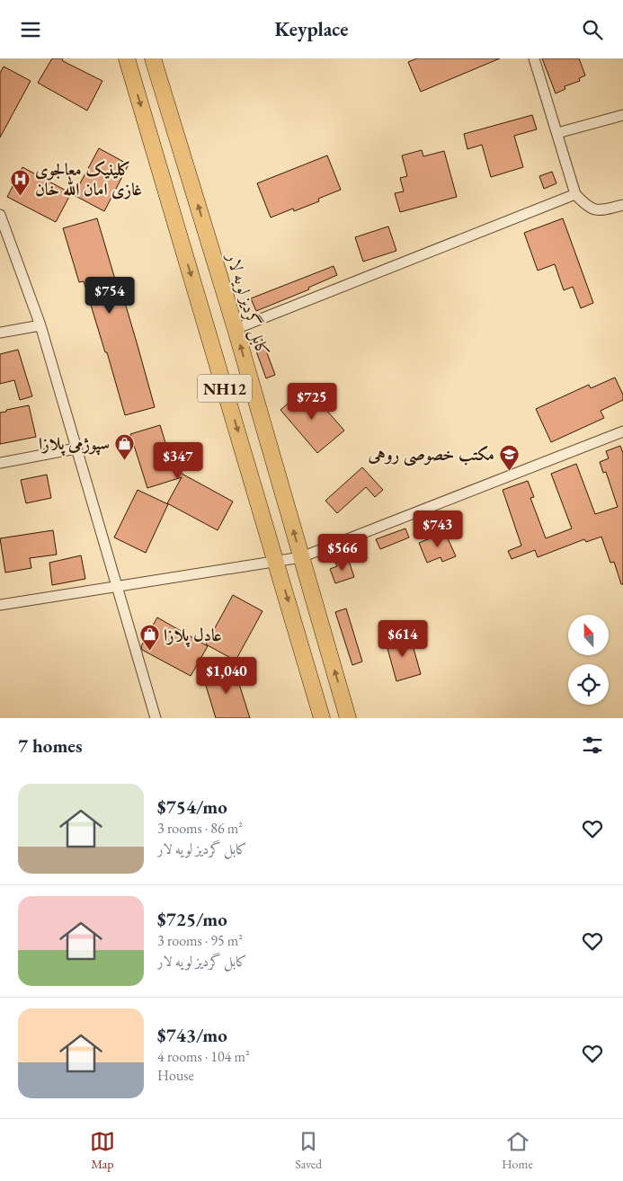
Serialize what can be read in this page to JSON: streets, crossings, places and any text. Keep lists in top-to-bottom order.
{
  "streets": {
    "highway": ["کابل گردیز لویه لار", "NH12"]
  },
  "places": {
    "hospital": ["کلینیک معالجوی غازی امان الله خان"],
    "shop": ["سپوژمی پلازا", "عادل پلازا"],
    "school or university": ["مکتب خصوصی روهی"]
  },
  "north": "top",
  "page": {
    "header": "Keyplace",
    "price": [
      "$754",
      "$725",
      "$347",
      "$743",
      "$566",
      "$614",
      "$1,040"
    ],
    "heading": "7 homes",
    "list": [
      {
        "name": "$754/mo",
        "note": "3 rooms · 86 m² · کابل گردیز لویه لار"
      },
      {
        "name": "$725/mo",
        "note": "3 rooms · 95 m² · کابل گردیز لویه لار"
      },
      {
        "name": "$743/mo",
        "note": "4 rooms · 104 m² · House"
      }
    ],
    "tabs": ["Map", "Saved", "Home"]
  }
}
